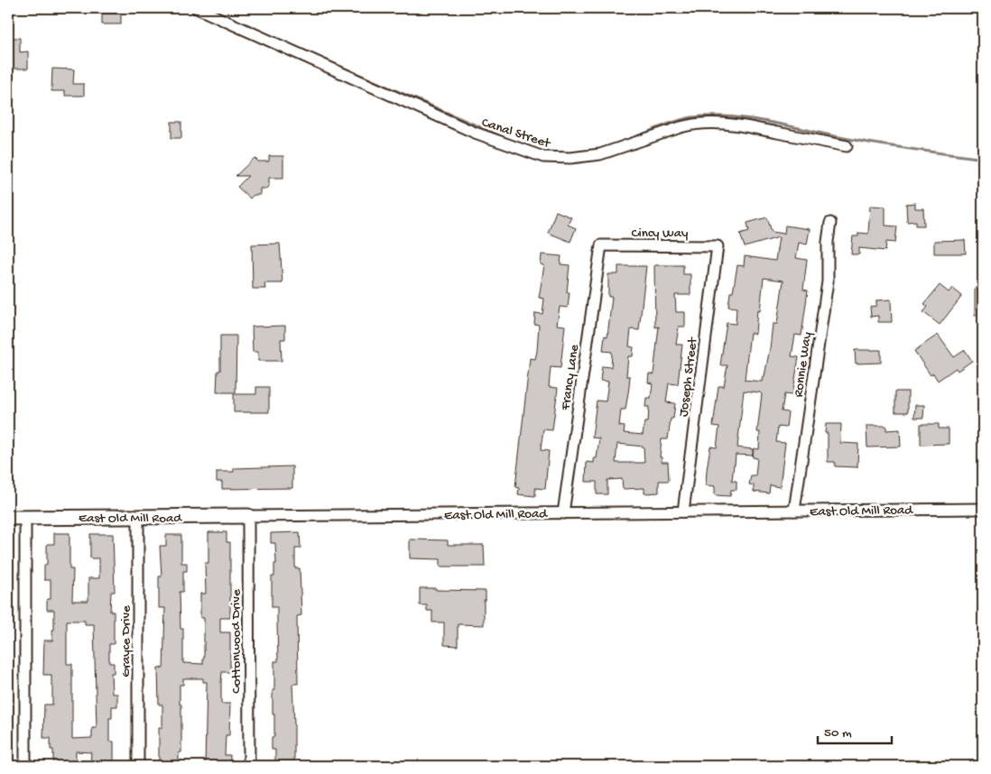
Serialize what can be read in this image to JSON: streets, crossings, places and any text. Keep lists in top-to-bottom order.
{
  "streets": {
    "street": [
      "Canal Street",
      "Cincy Way",
      "Ronnie Way",
      "Francy Lane",
      "Joseph Street",
      "East Old Mill Road",
      "Grayce Drive",
      "Cottonwood Drive"
    ]
  },
  "crossings": [
    ["Cincy Way", "Francy Lane"],
    ["Cincy Way", "Joseph Street"],
    ["Ronnie Way", "East Old Mill Road"],
    ["Francy Lane", "East Old Mill Road"],
    ["Joseph Street", "East Old Mill Road"],
    ["East Old Mill Road", "Grayce Drive"],
    ["East Old Mill Road", "Cottonwood Drive"]
  ],
  "scale_bar": "50 m"
}
